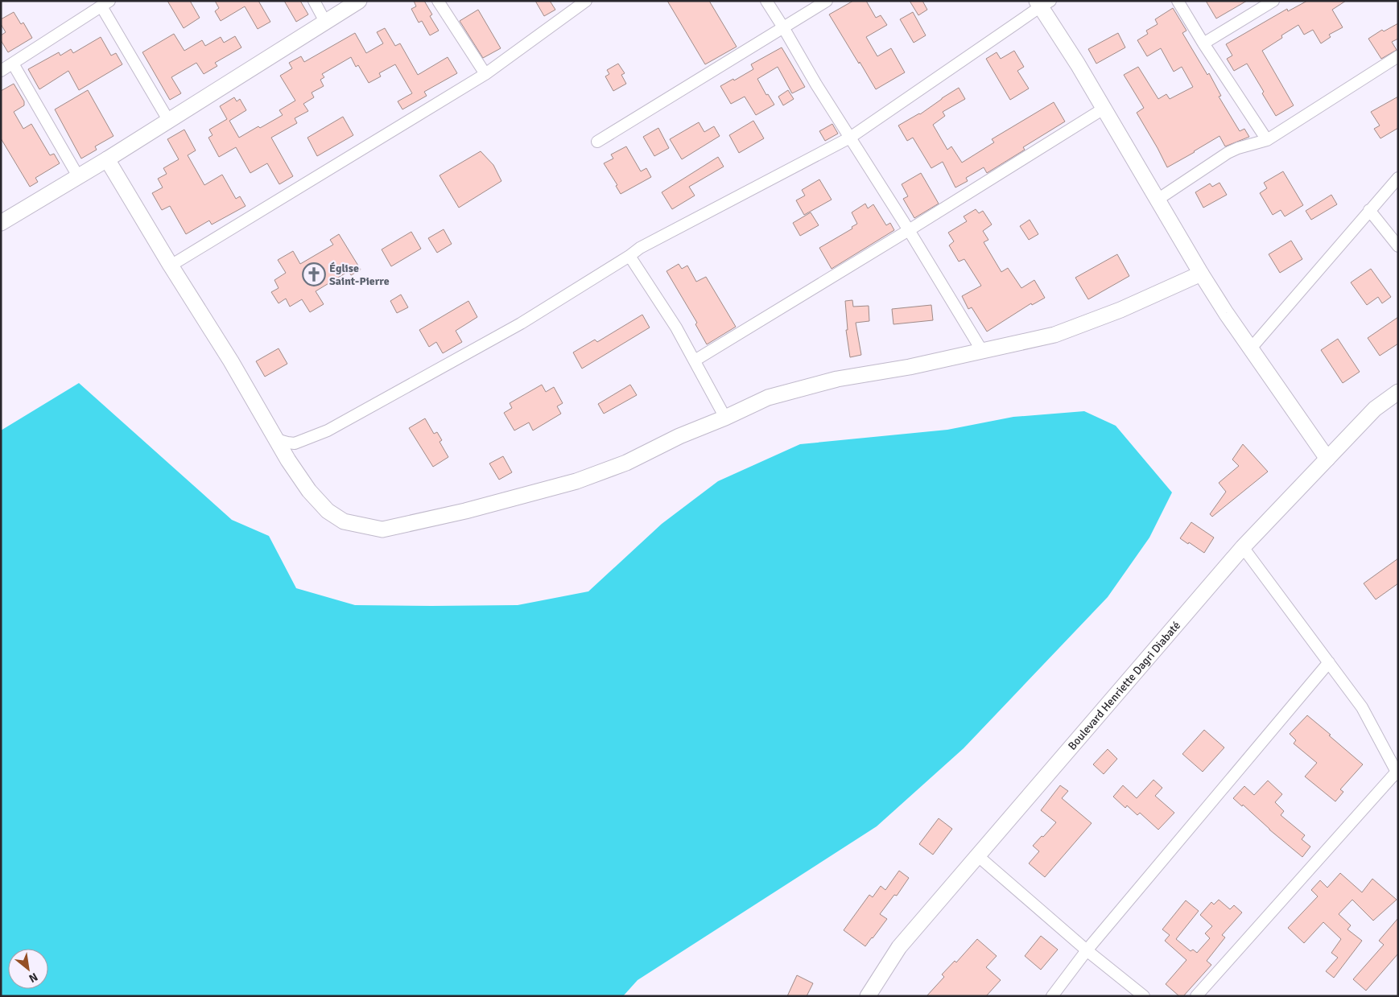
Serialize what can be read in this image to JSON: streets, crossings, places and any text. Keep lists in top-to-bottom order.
{
  "streets": {
    "street": ["Boulevard Henriette Dagri Diabaté"]
  },
  "places": {
    "church": ["Église Saint-Pierre"]
  },
  "north": "bottom right"
}
